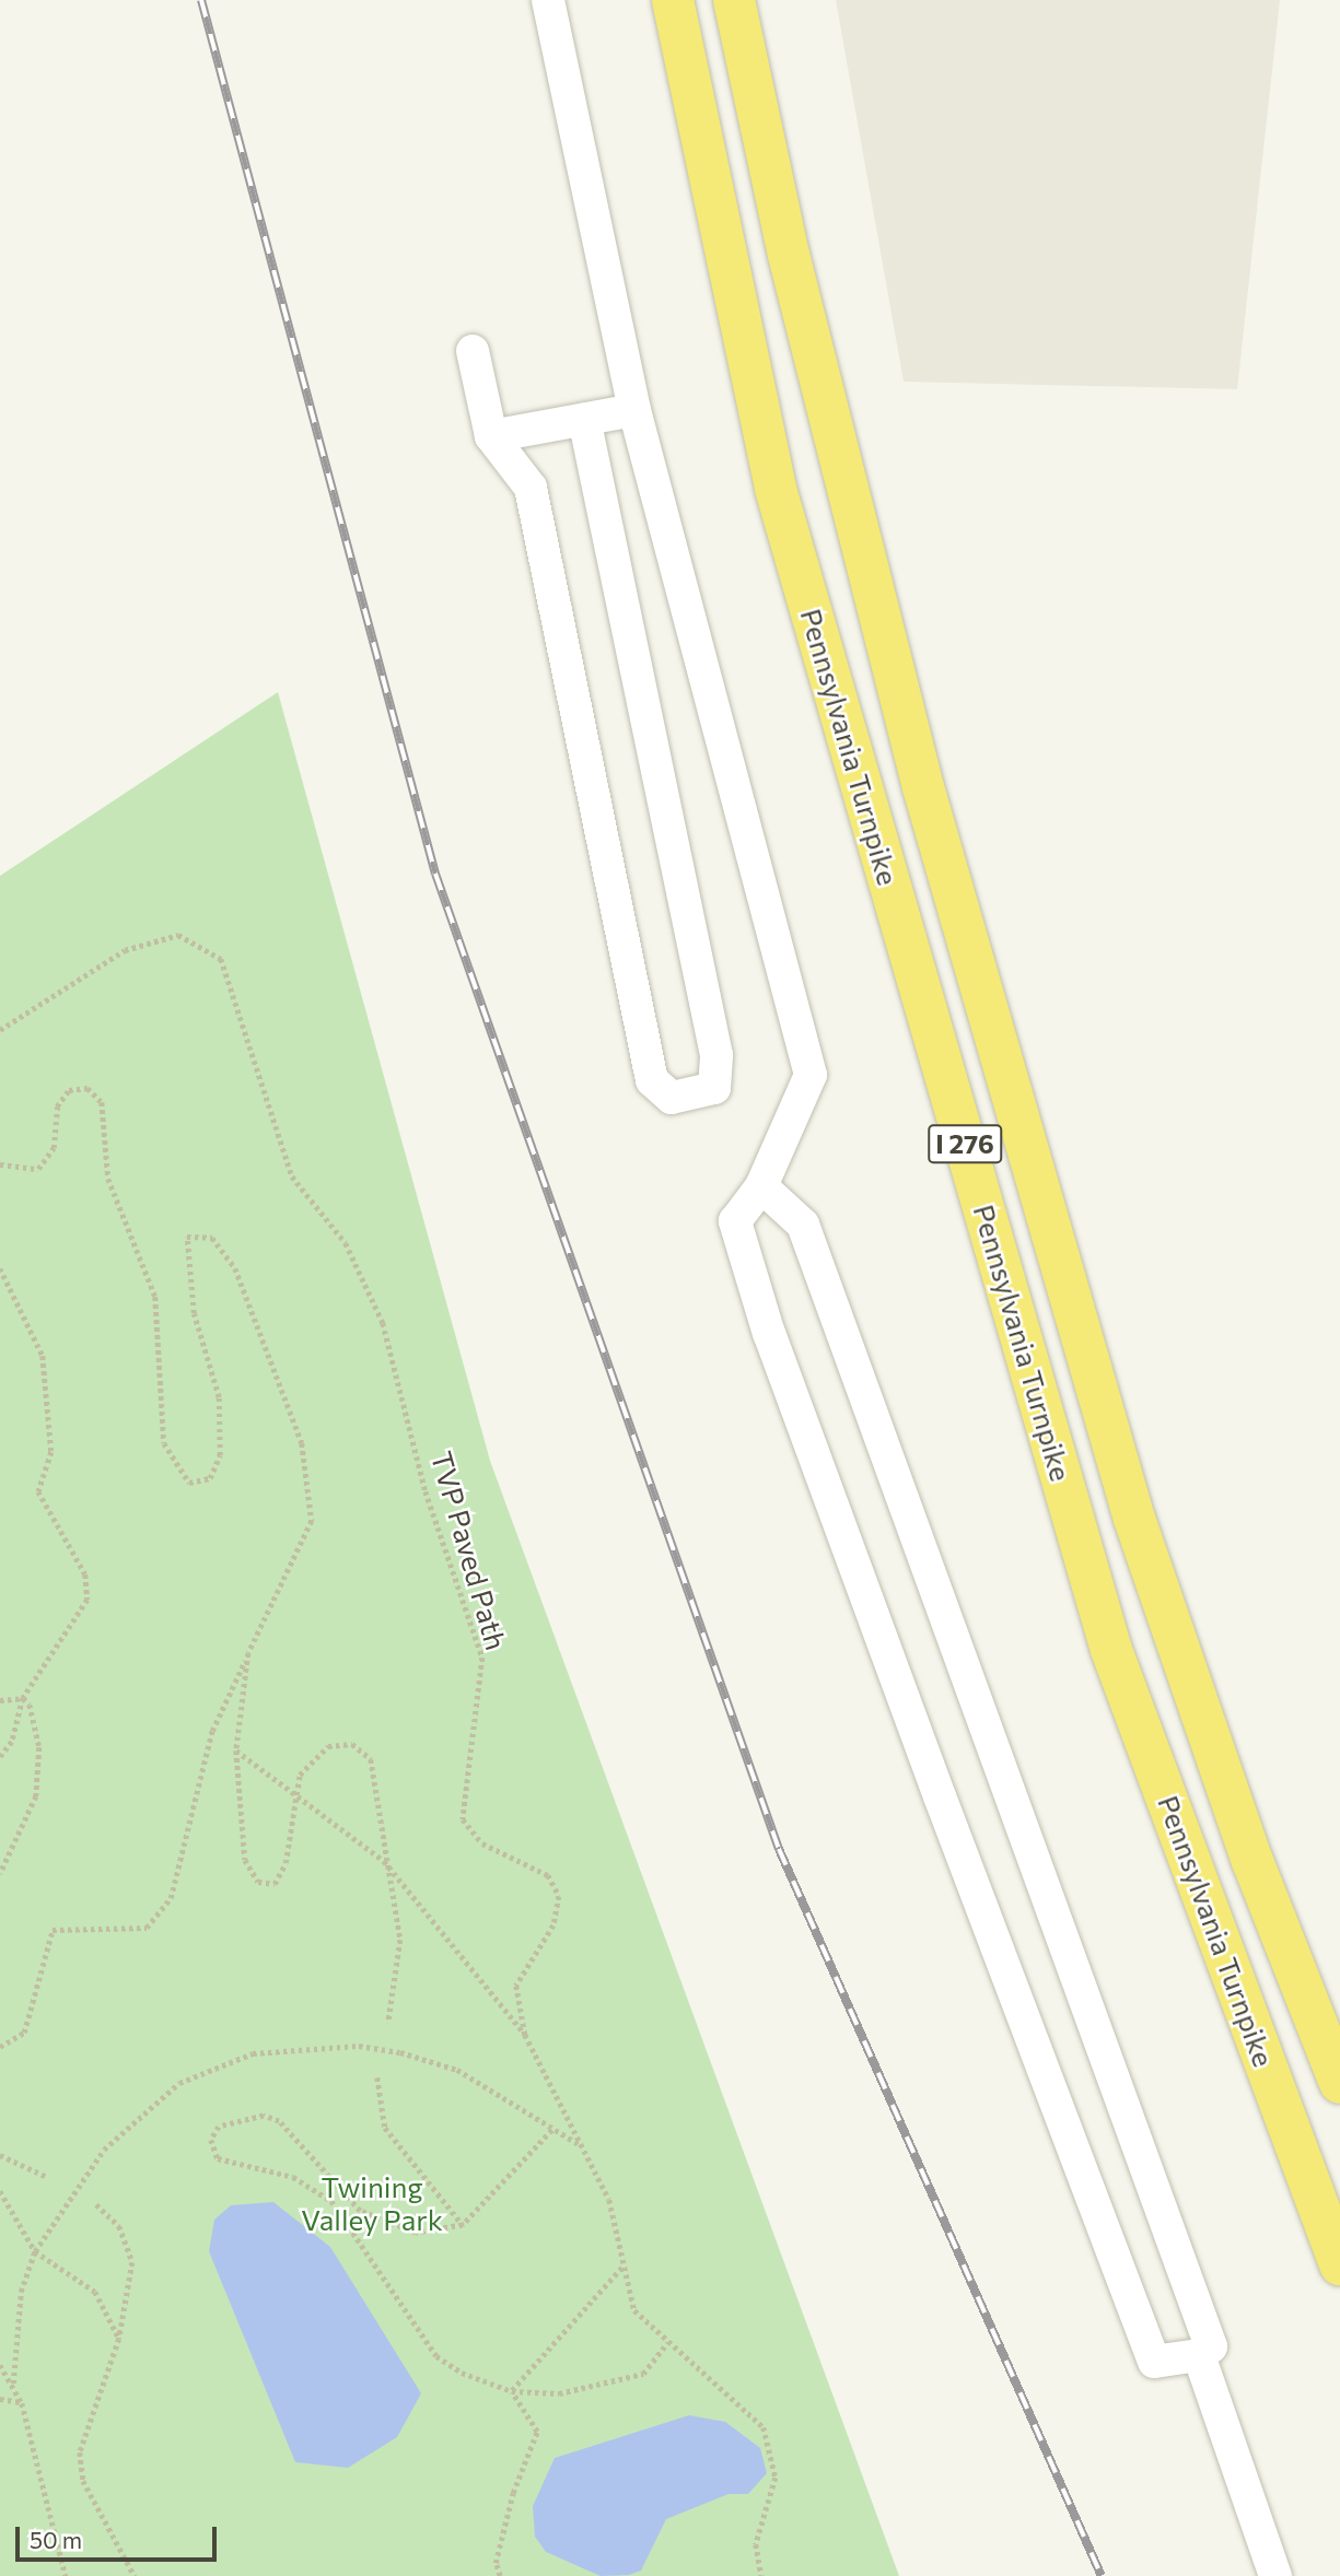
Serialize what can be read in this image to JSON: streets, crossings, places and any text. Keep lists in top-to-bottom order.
{
  "streets": {
    "highway": ["Pennsylvania Turnpike", "I 276"],
    "path": ["TVP Paved Path"]
  },
  "parks": ["Twining Valley Park"],
  "scale_bar": "50 m"
}
